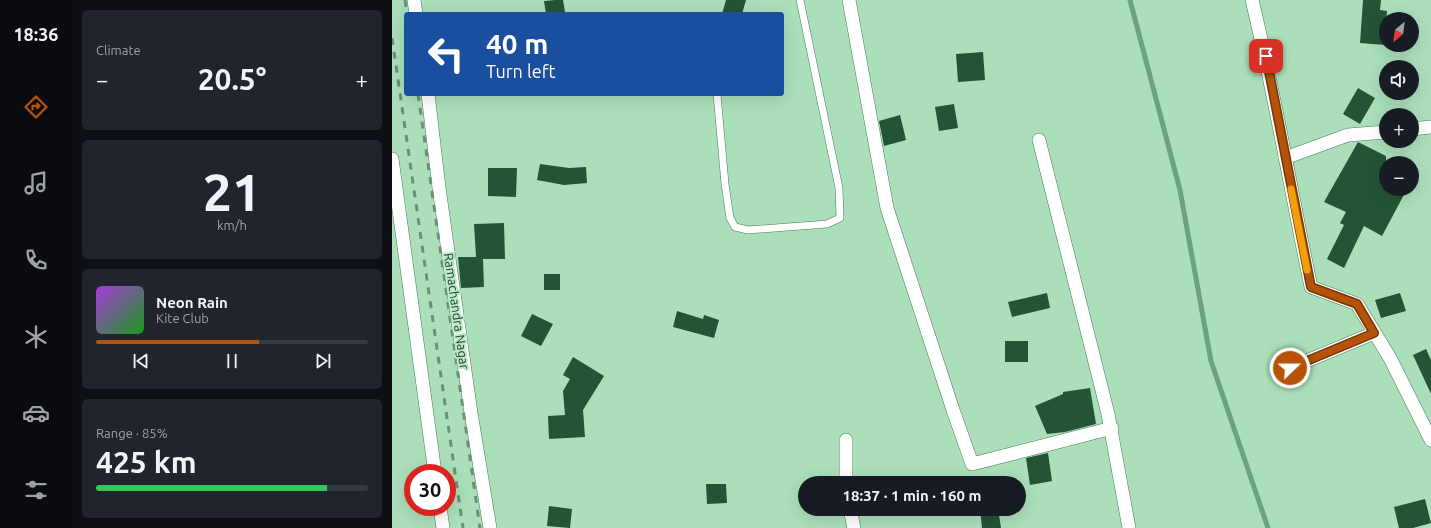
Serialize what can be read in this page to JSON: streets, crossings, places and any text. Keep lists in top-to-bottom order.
{
  "streets": {
    "street": ["Ramachandra Nagar"]
  },
  "north": "bottom left",
  "page": {
    "tabs": "18:36",
    "tile": [
      "Climate",
      ["21", "km/h"],
      ["Range · 85%", "425 km"]
    ],
    "map_buttons": ["+", "−"],
    "turn": ["40 m", "Turn left"],
    "heat": ["−", "20.5°", "+"],
    "song": ["Neon Rain", "Kite Club"],
    "limit": "30",
    "trip": "18:37 · 1 min · 160 m"
  }
}
